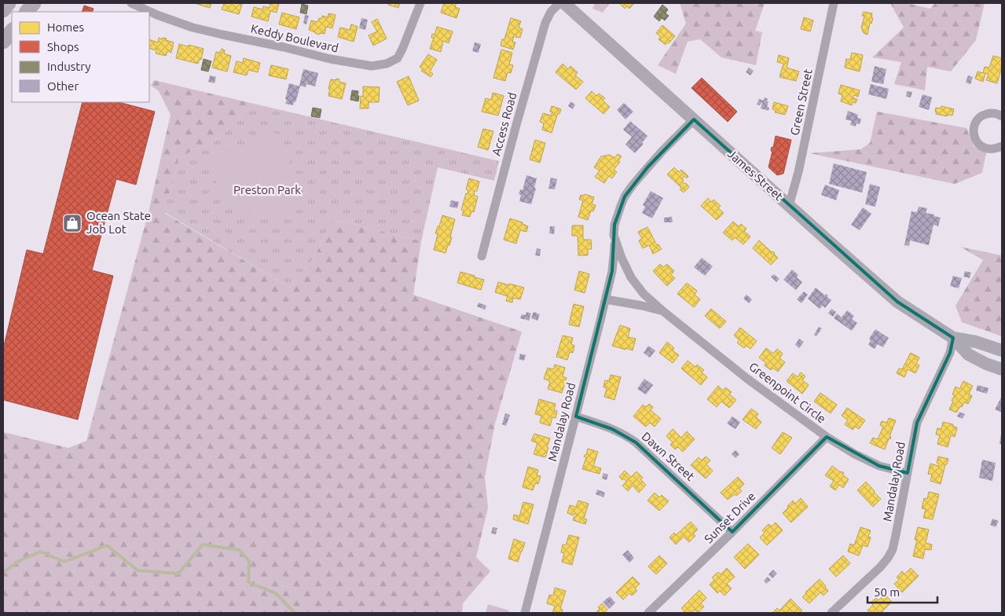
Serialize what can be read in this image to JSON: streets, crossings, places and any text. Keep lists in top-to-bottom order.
{
  "streets": {
    "main road": ["James Street"],
    "street": [
      "Keddy Boulevard",
      "Green Street",
      "Access Road",
      "Greenpoint Circle",
      "Mandalay Road",
      "Dawn Street",
      "Sunset Drive"
    ]
  },
  "crossings": [
    ["Green Street", "James Street"],
    ["James Street", "Mandalay Road"],
    ["Greenpoint Circle", "Mandalay Road"],
    ["Greenpoint Circle", "Sunset Drive"],
    ["Mandalay Road", "Dawn Street"],
    ["Dawn Street", "Sunset Drive"]
  ],
  "parks": ["Preston Park"],
  "places": {
    "shop": ["Ocean State Job Lot"]
  },
  "legend": [
    "Homes",
    "Shops",
    "Industry",
    "Other"
  ],
  "scale_bar": "50 m"
}
